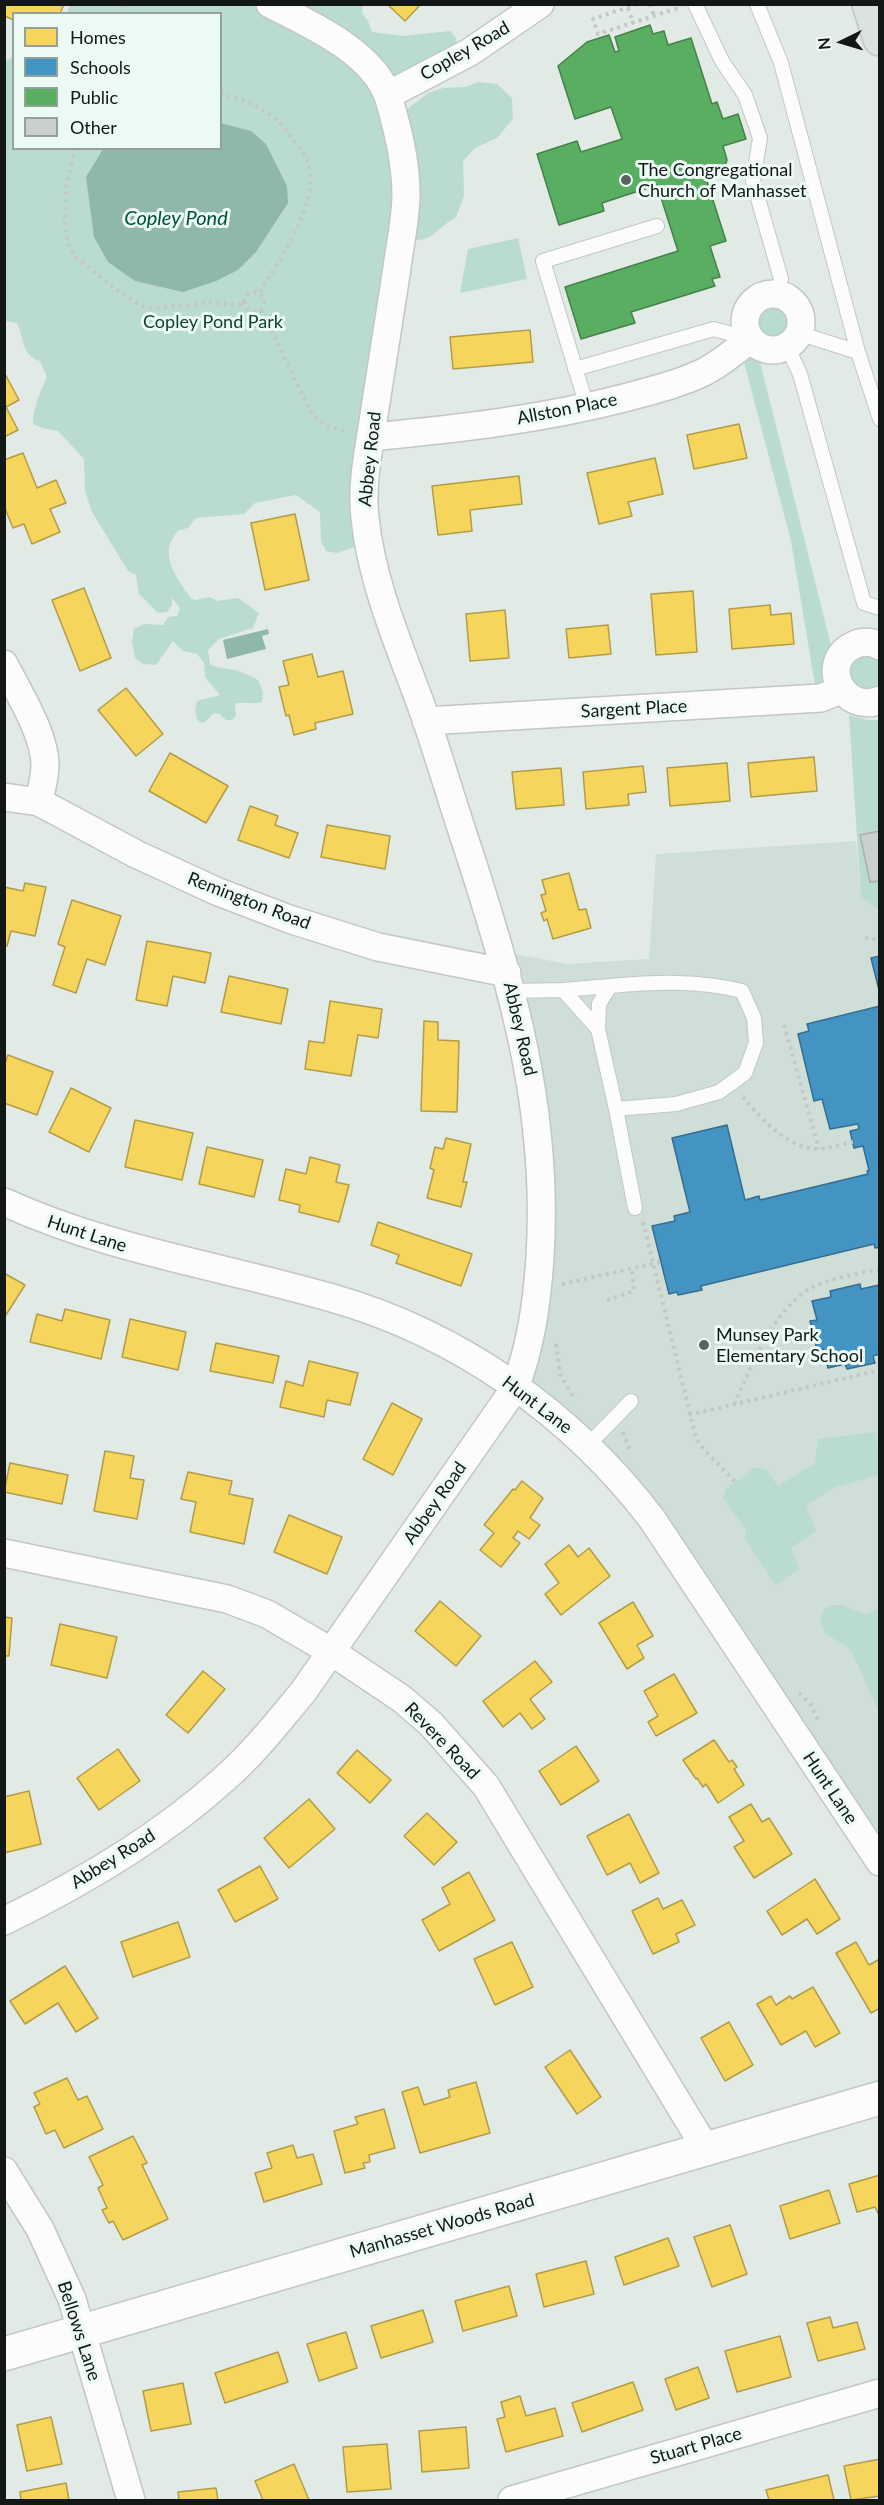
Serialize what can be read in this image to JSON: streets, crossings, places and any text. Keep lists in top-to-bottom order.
{
  "streets": {
    "street": [
      "Copley Road",
      "Allston Place",
      "Abbey Road",
      "Sargent Place",
      "Remington Road",
      "Hunt Lane",
      "Revere Road",
      "Manhasset Woods Road",
      "Bellows Lane",
      "Stuart Place"
    ]
  },
  "crossings": [
    ["Copley Road", "Abbey Road"],
    ["Allston Place", "Abbey Road"],
    ["Abbey Road", "Sargent Place"],
    ["Abbey Road", "Remington Road"],
    ["Abbey Road", "Hunt Lane"],
    ["Abbey Road", "Revere Road"],
    ["Revere Road", "Manhasset Woods Road"],
    ["Manhasset Woods Road", "Bellows Lane"]
  ],
  "water": ["Copley Pond"],
  "parks": ["Copley Pond Park"],
  "places": ["The Congregational Church of Manhasset", "Munsey Park Elementary School"],
  "legend": [
    "Homes",
    "Schools",
    "Public",
    "Other"
  ],
  "north": "left"
}
